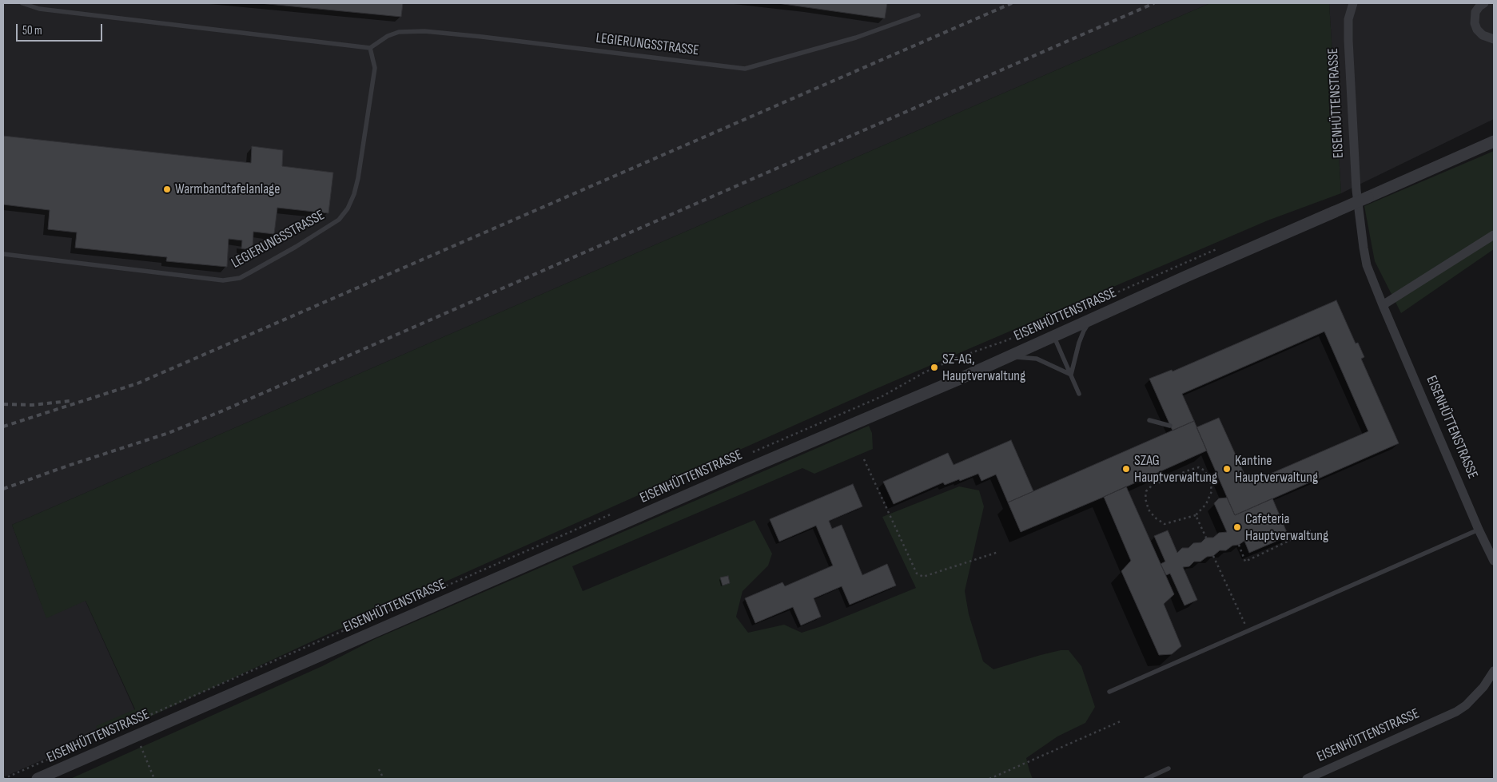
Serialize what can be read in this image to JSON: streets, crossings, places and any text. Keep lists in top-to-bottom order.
{
  "streets": {
    "street": ["EISENHÜTTENSTRASSE"],
    "lane": ["LEGIERUNGSSTRASSE"]
  },
  "places": [
    "Warmbandtafelanlage",
    "SZ-AG, Hauptverwaltung",
    "SZAG Hauptverwaltung",
    "Kantine Hauptverwaltung",
    "Cafeteria Hauptverwaltung"
  ],
  "scale_bar": "50 m"
}
